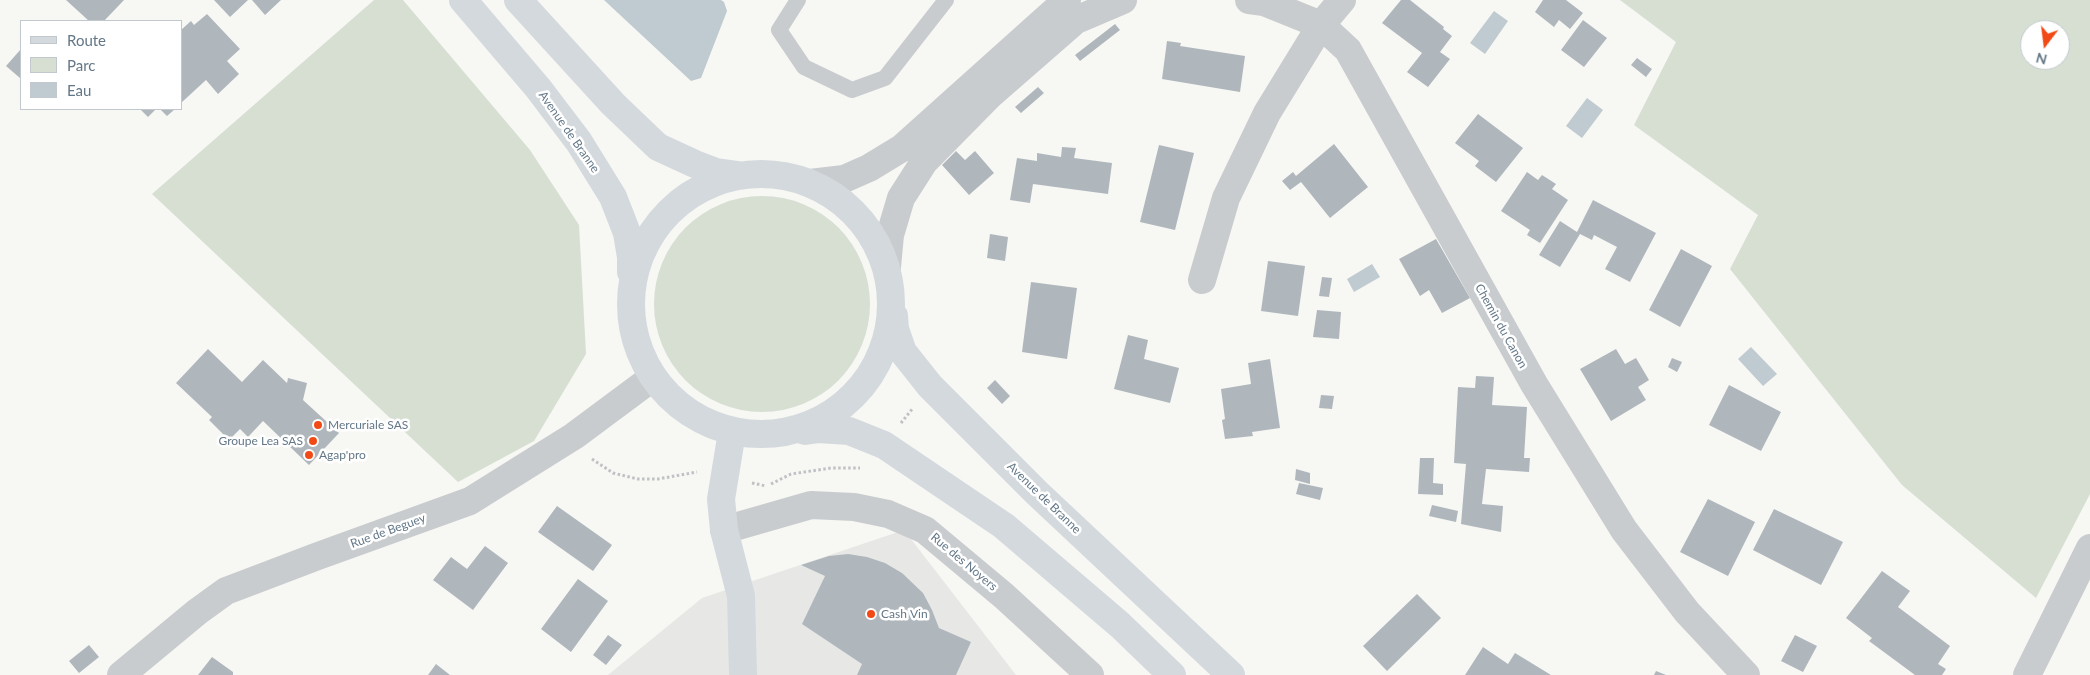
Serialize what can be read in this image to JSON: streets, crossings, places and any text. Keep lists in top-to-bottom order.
{
  "streets": {
    "main road": ["Avenue de Branne"],
    "street": ["Chemin du Canon", "Rue de Beguey", "Rue des Noyers"]
  },
  "places": [
    "Mercuriale SAS",
    "Groupe Lea SAS",
    "Agap'pro",
    "Cash Vin"
  ],
  "legend": ["Route", "Parc", "Eau"],
  "north": "bottom"
}
